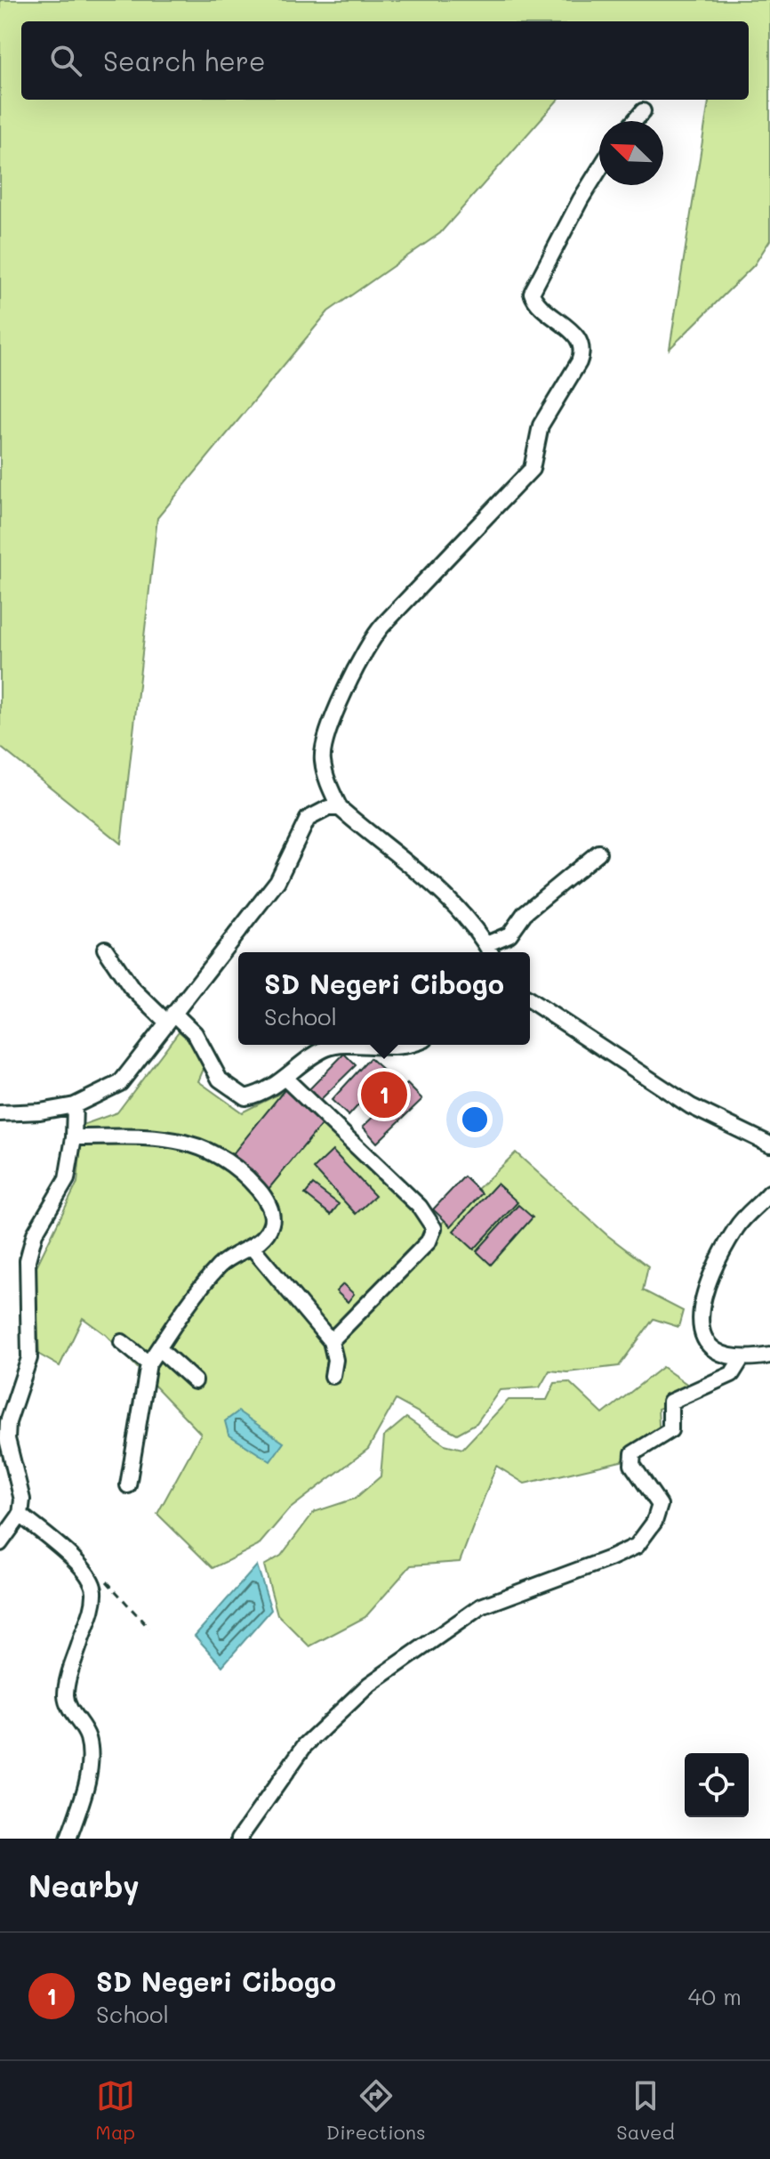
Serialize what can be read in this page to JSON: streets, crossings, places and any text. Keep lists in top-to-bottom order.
{
  "north": "top left",
  "page": {
    "search": "Search here",
    "popup": ["SD Negeri Cibogo", "School"],
    "pins": "1",
    "heading": "Nearby",
    "list": [
      {
        "mark": "1",
        "name": "SD Negeri Cibogo",
        "note": "School",
        "value": "40 m"
      }
    ],
    "nav": ["Map", "Directions", "Saved"]
  }
}
